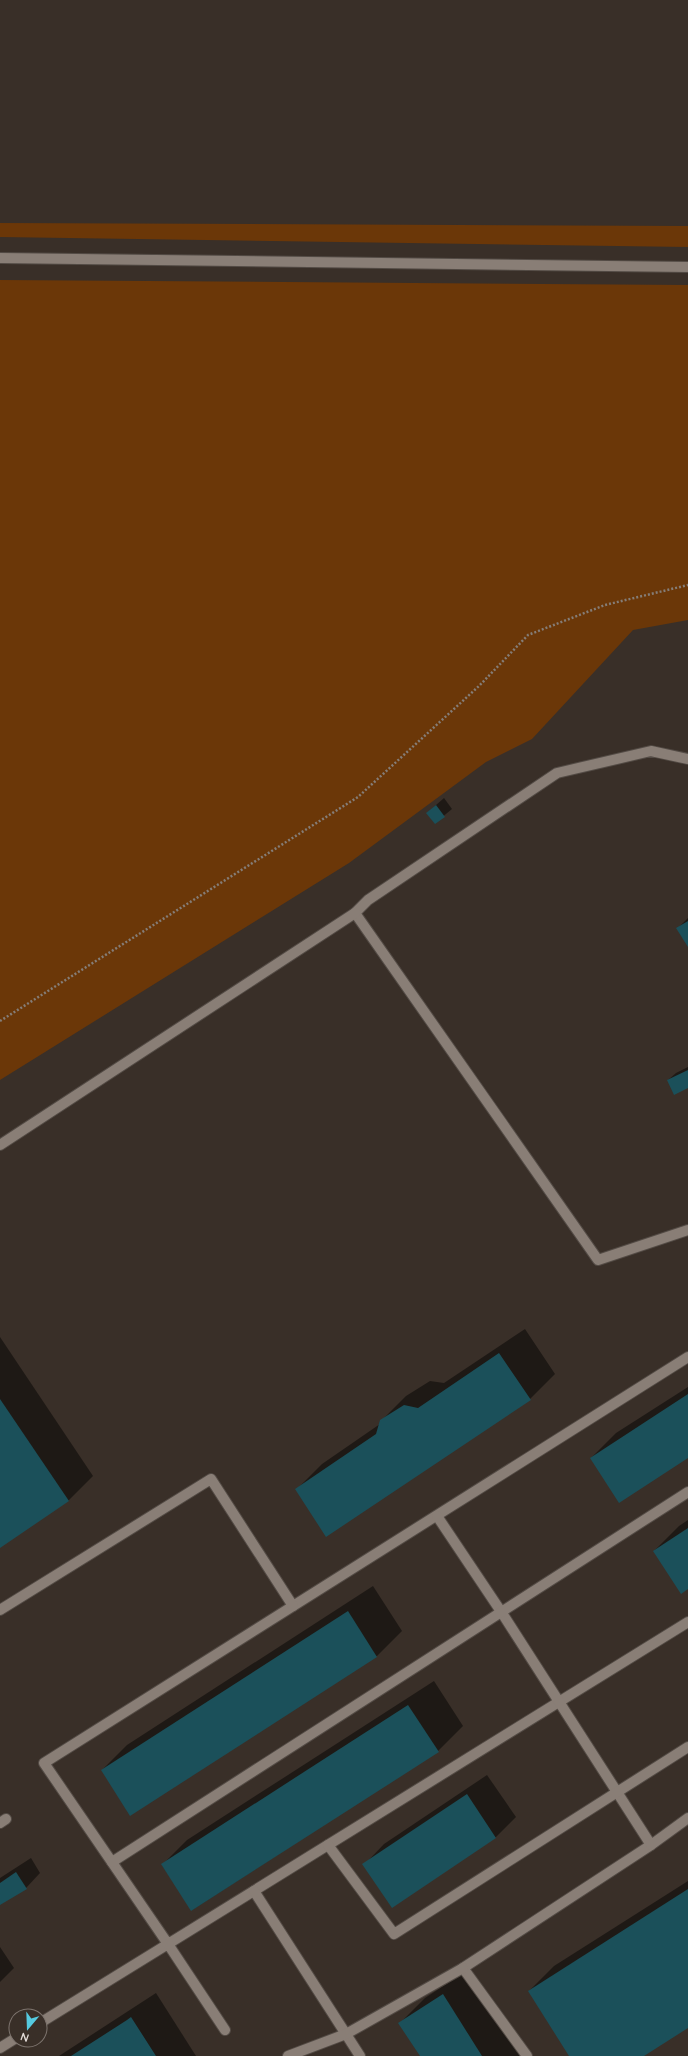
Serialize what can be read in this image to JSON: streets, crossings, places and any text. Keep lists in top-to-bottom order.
{
  "north": "bottom"
}
